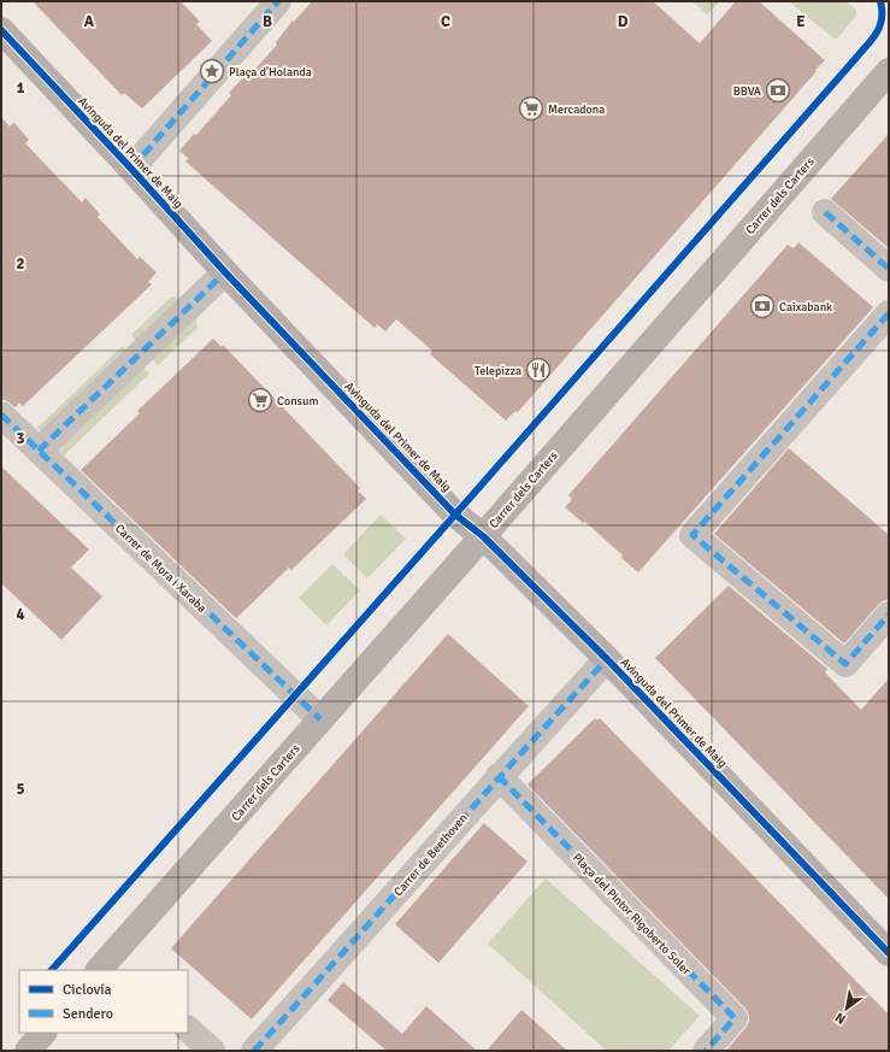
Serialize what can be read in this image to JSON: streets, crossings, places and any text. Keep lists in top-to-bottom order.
{
  "streets": {
    "street": [
      "Avinguda del Primer de Maig",
      "Carrer dels Carters",
      "Carrer de Mora i Xaraba",
      "Carrer de Beethoven",
      "Plaça del Pintor Rigoberto Soler"
    ]
  },
  "crossings": [
    ["Avinguda del Primer de Maig", "Carrer dels Carters"],
    ["Avinguda del Primer de Maig", "Carrer de Beethoven"],
    ["Carrer dels Carters", "Carrer de Mora i Xaraba"],
    ["Carrer de Beethoven", "Plaça del Pintor Rigoberto Soler"]
  ],
  "places": {
    "place": ["Plaça d'Holanda"],
    "bank": ["BBVA", "Caixabank"],
    "supermarket": ["Mercadona", "Consum"],
    "restaurant": ["Telepizza"]
  },
  "legend": ["Ciclovía", "Sendero"],
  "north": "bottom left",
  "grid": {
    "columns": [
      "A",
      "B",
      "C",
      "D",
      "E"
    ],
    "rows": [
      "1",
      "2",
      "3",
      "4",
      "5"
    ]
  }
}
